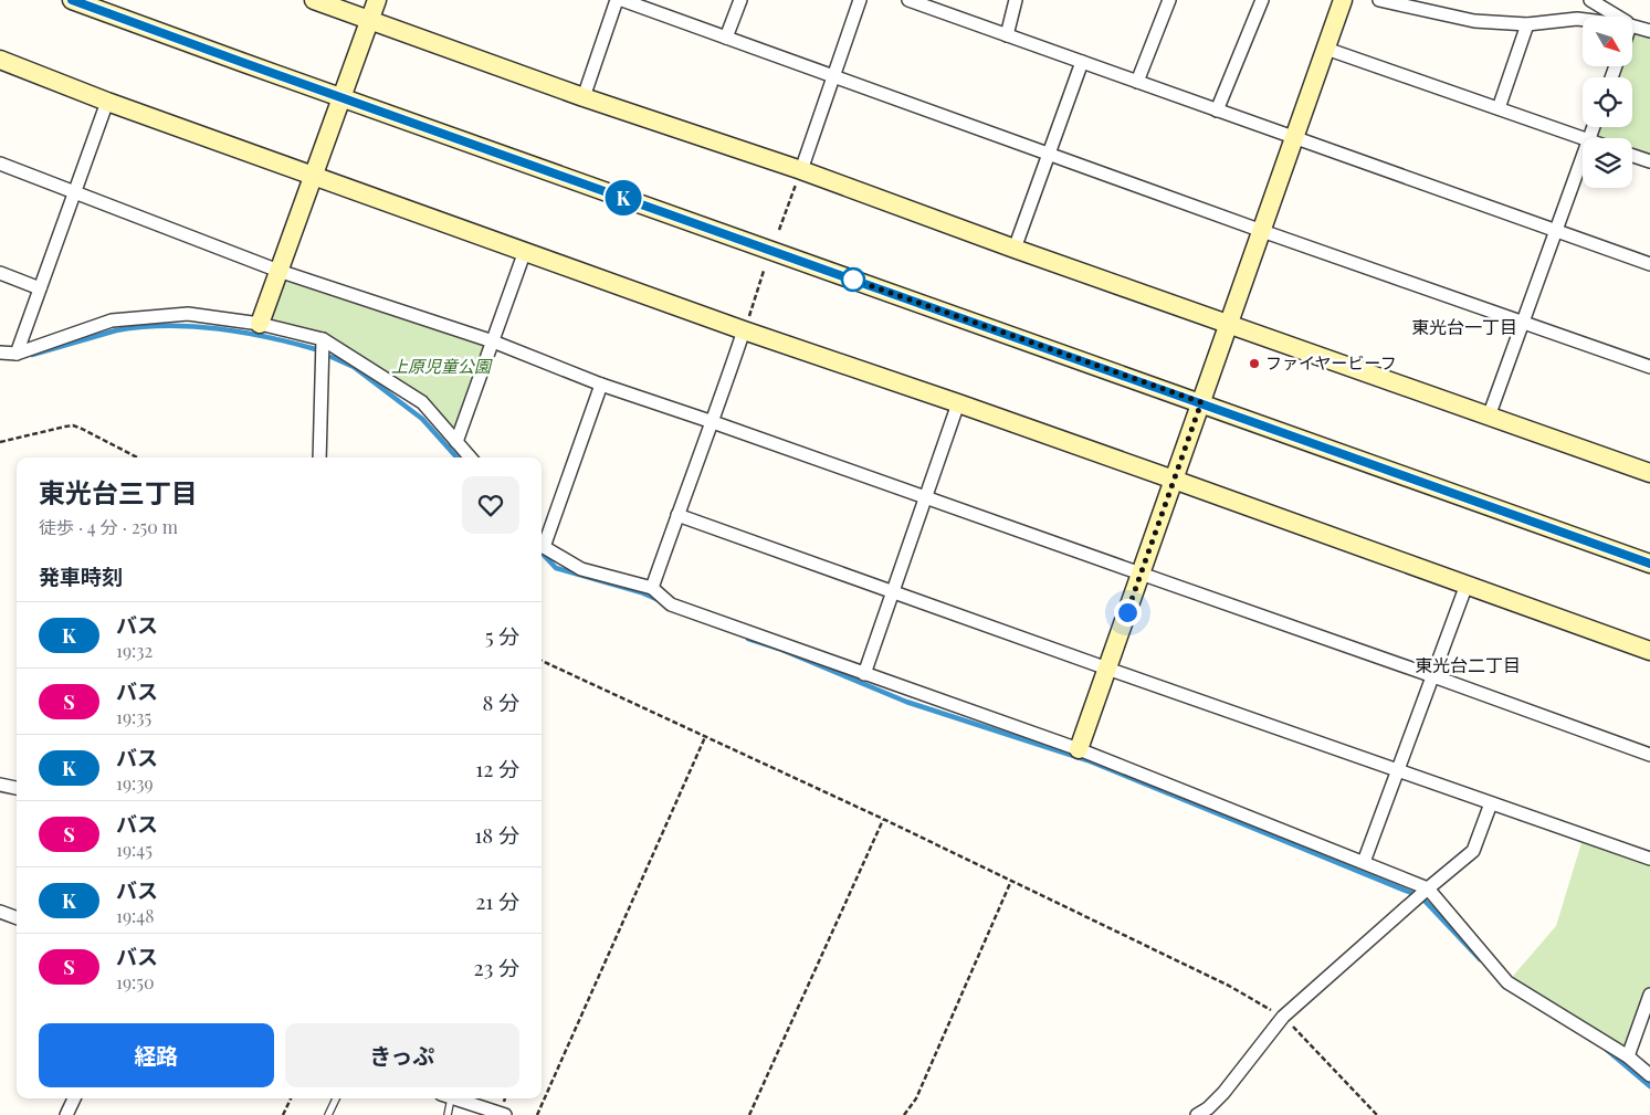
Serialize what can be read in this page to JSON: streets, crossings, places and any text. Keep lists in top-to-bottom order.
{
  "districts": ["東光台一丁目", "東光台二丁目"],
  "parks": ["上原児童公園"],
  "places": ["ファイヤービーフ"],
  "lines": ["bus line K"],
  "north": "bottom right",
  "page": {
    "on_map": "K",
    "heading": [
      ["東光台三丁目", "徒歩 · 4 分 · 250 m"],
      "発車時刻"
    ],
    "list": [
      {
        "mark": "K",
        "name": "バス",
        "note": "19:32",
        "value": "5 分"
      },
      {
        "mark": "S",
        "name": "バス",
        "note": "19:35",
        "value": "8 分"
      },
      {
        "mark": "K",
        "name": "バス",
        "note": "19:39",
        "value": "12 分"
      },
      {
        "mark": "S",
        "name": "バス",
        "note": "19:45",
        "value": "18 分"
      },
      {
        "mark": "K",
        "name": "バス",
        "note": "19:48",
        "value": "21 分"
      },
      {
        "mark": "S",
        "name": "バス",
        "note": "19:50",
        "value": "23 分"
      }
    ],
    "buttons": ["経路", "きっぷ"]
  }
}
